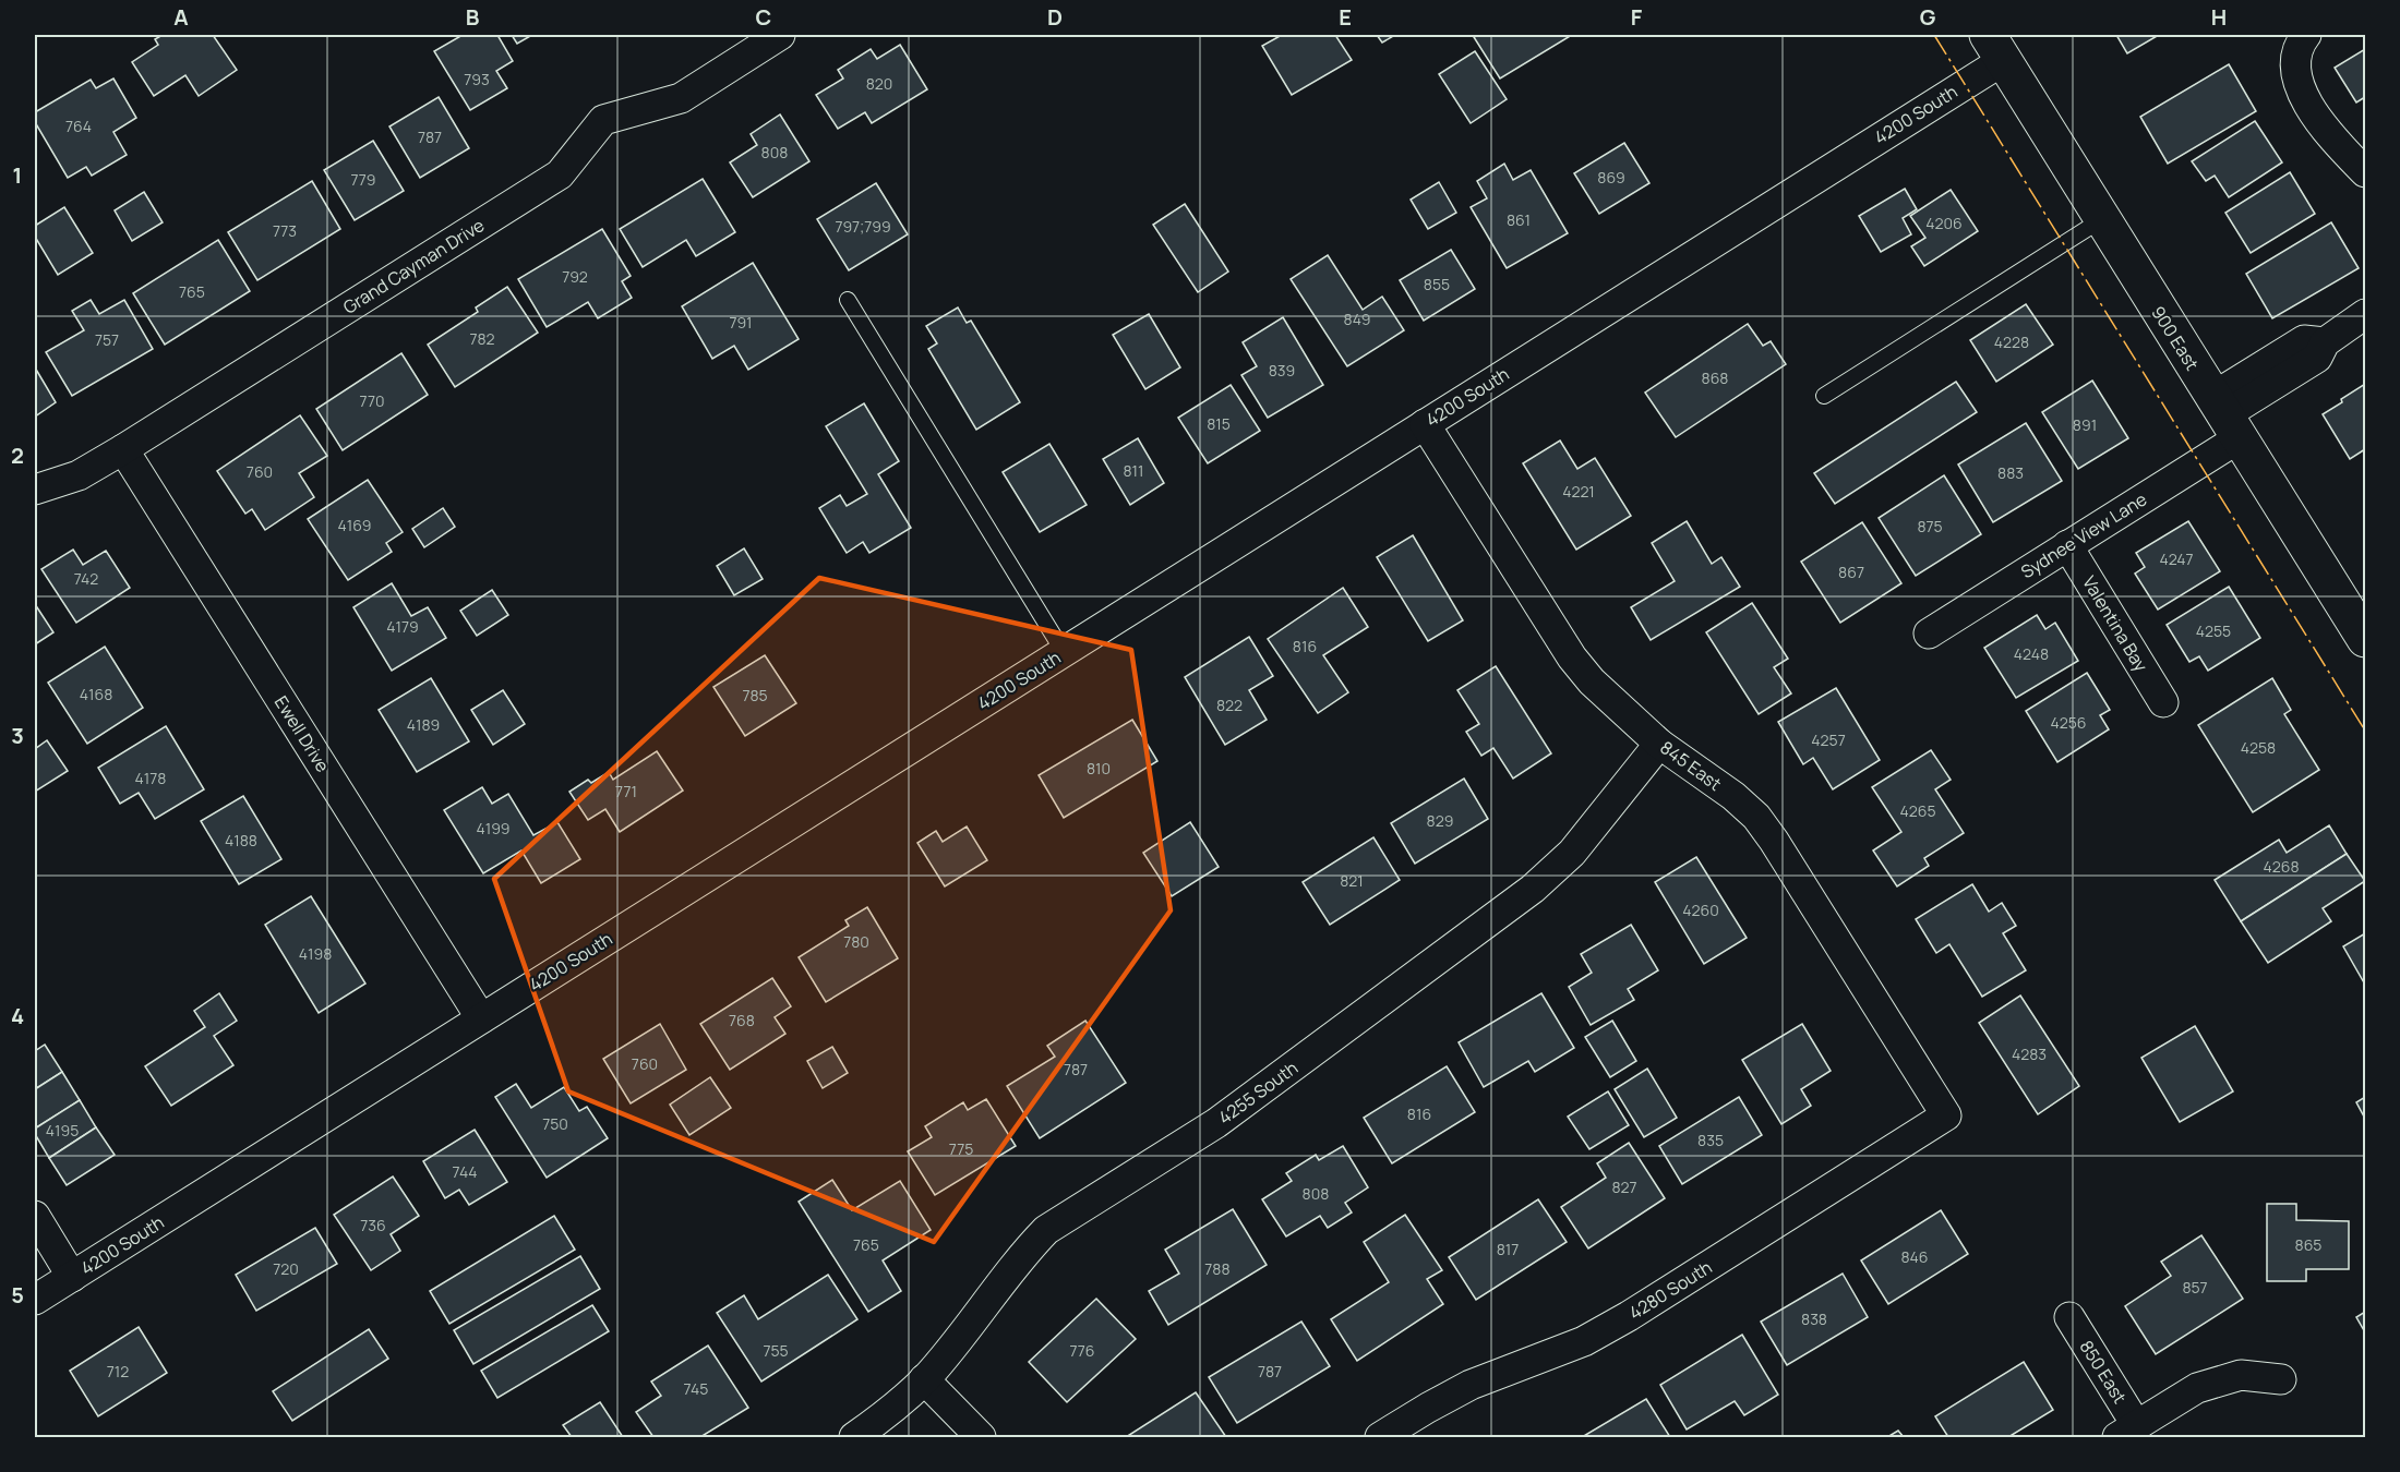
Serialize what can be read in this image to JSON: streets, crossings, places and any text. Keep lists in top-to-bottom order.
{
  "streets": {
    "main road": ["900 East"],
    "street": [
      "4200 South",
      "Grand Cayman Drive",
      "Sydnee View Lane",
      "Valentina Bay",
      "Ewell Drive",
      "845 East",
      "4255 South",
      "4280 South",
      "850 East"
    ]
  },
  "crossings": [
    ["4200 South", "900 East"],
    ["4200 South", "Ewell Drive"],
    ["4200 South", "845 East"],
    ["Grand Cayman Drive", "Ewell Drive"],
    ["900 East", "Sydnee View Lane"],
    ["Sydnee View Lane", "Valentina Bay"],
    ["845 East", "4255 South"],
    ["845 East", "4280 South"]
  ],
  "house_numbers": [
    "793",
    "820",
    "764",
    "787",
    "808",
    "869",
    "779",
    "861",
    "4206",
    "797;799",
    "773",
    "792",
    "855",
    "765",
    "849",
    "791",
    "782",
    "757",
    "4228",
    "839",
    "868",
    "770",
    "815",
    "891",
    "811",
    "760",
    "883",
    "4221",
    "4169",
    "875",
    "4247",
    "867",
    "742",
    "4179",
    "4255",
    "816",
    "4248",
    "4168",
    "785",
    "822",
    "4256",
    "4189",
    "4257",
    "4258",
    "810",
    "4178",
    "771",
    "4265",
    "829",
    "4199",
    "4188",
    "4268",
    "821",
    "4260",
    "780",
    "4198",
    "768",
    "4283",
    "760",
    "787",
    "816",
    "750",
    "4195",
    "835",
    "775",
    "744",
    "827",
    "808",
    "736",
    "765",
    "865",
    "817",
    "846",
    "720",
    "788",
    "857",
    "838",
    "755",
    "776",
    "712",
    "787",
    "745"
  ],
  "grid": {
    "columns": [
      "A",
      "B",
      "C",
      "D",
      "E",
      "F",
      "G",
      "H"
    ],
    "rows": [
      "1",
      "2",
      "3",
      "4",
      "5"
    ]
  }
}
